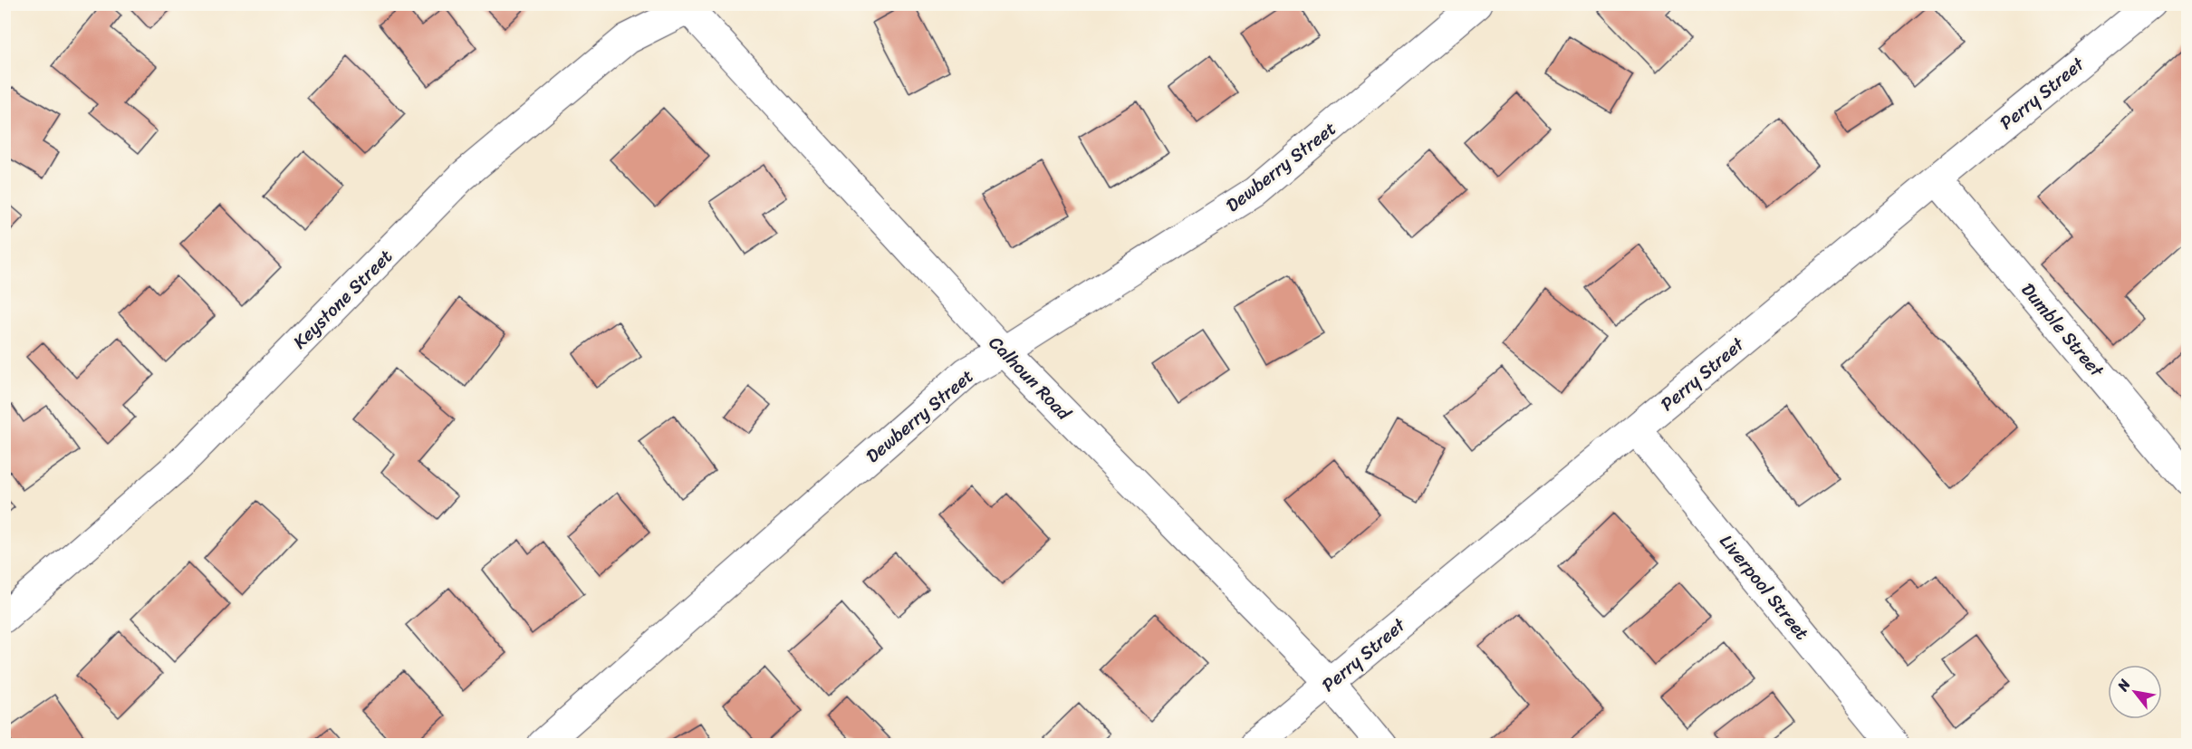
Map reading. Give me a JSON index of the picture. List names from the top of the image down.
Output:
{
  "streets": {
    "street": [
      "Perry Street",
      "Dewberry Street",
      "Keystone Street",
      "Dumble Street",
      "Calhoun Road",
      "Liverpool Street"
    ]
  },
  "crossings": [
    ["Perry Street", "Dumble Street"],
    ["Perry Street", "Calhoun Road"],
    ["Perry Street", "Liverpool Street"],
    ["Dewberry Street", "Calhoun Road"],
    ["Keystone Street", "Calhoun Road"]
  ],
  "north": "top left"
}
